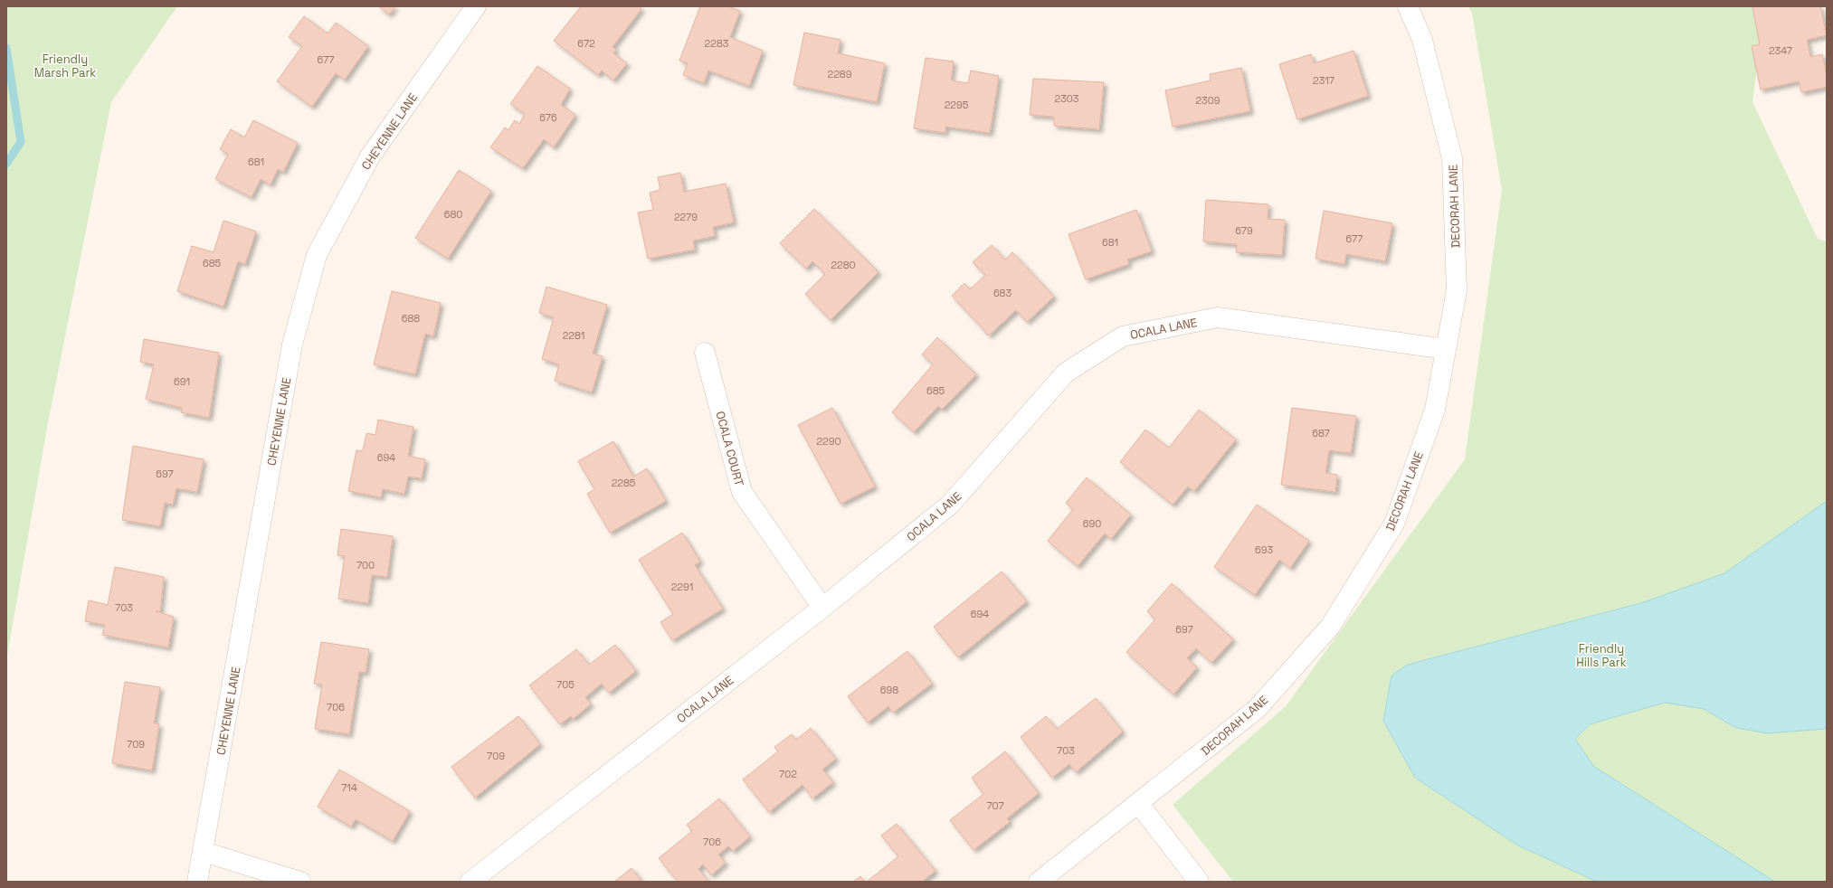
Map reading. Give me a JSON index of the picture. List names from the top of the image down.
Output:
{
  "streets": {
    "street": [
      "CHEYENNE LANE",
      "DECORAH LANE",
      "OCALA LANE",
      "OCALA COURT"
    ]
  },
  "crossings": [
    ["DECORAH LANE", "OCALA LANE"],
    ["OCALA LANE", "OCALA COURT"]
  ],
  "parks": ["Friendly Marsh Park", "Friendly Hills Park"],
  "house_numbers": [
    "672",
    "2283",
    "2347",
    "677",
    "2289",
    "2317",
    "2303",
    "2309",
    "2295",
    "676",
    "681",
    "680",
    "2279",
    "679",
    "677",
    "681",
    "685",
    "2280",
    "683",
    "688",
    "2281",
    "691",
    "685",
    "687",
    "2290",
    "694",
    "697",
    "2285",
    "690",
    "693",
    "700",
    "2291",
    "703",
    "694",
    "697",
    "705",
    "698",
    "706",
    "709",
    "703",
    "709",
    "702",
    "714",
    "707",
    "706"
  ]
}
